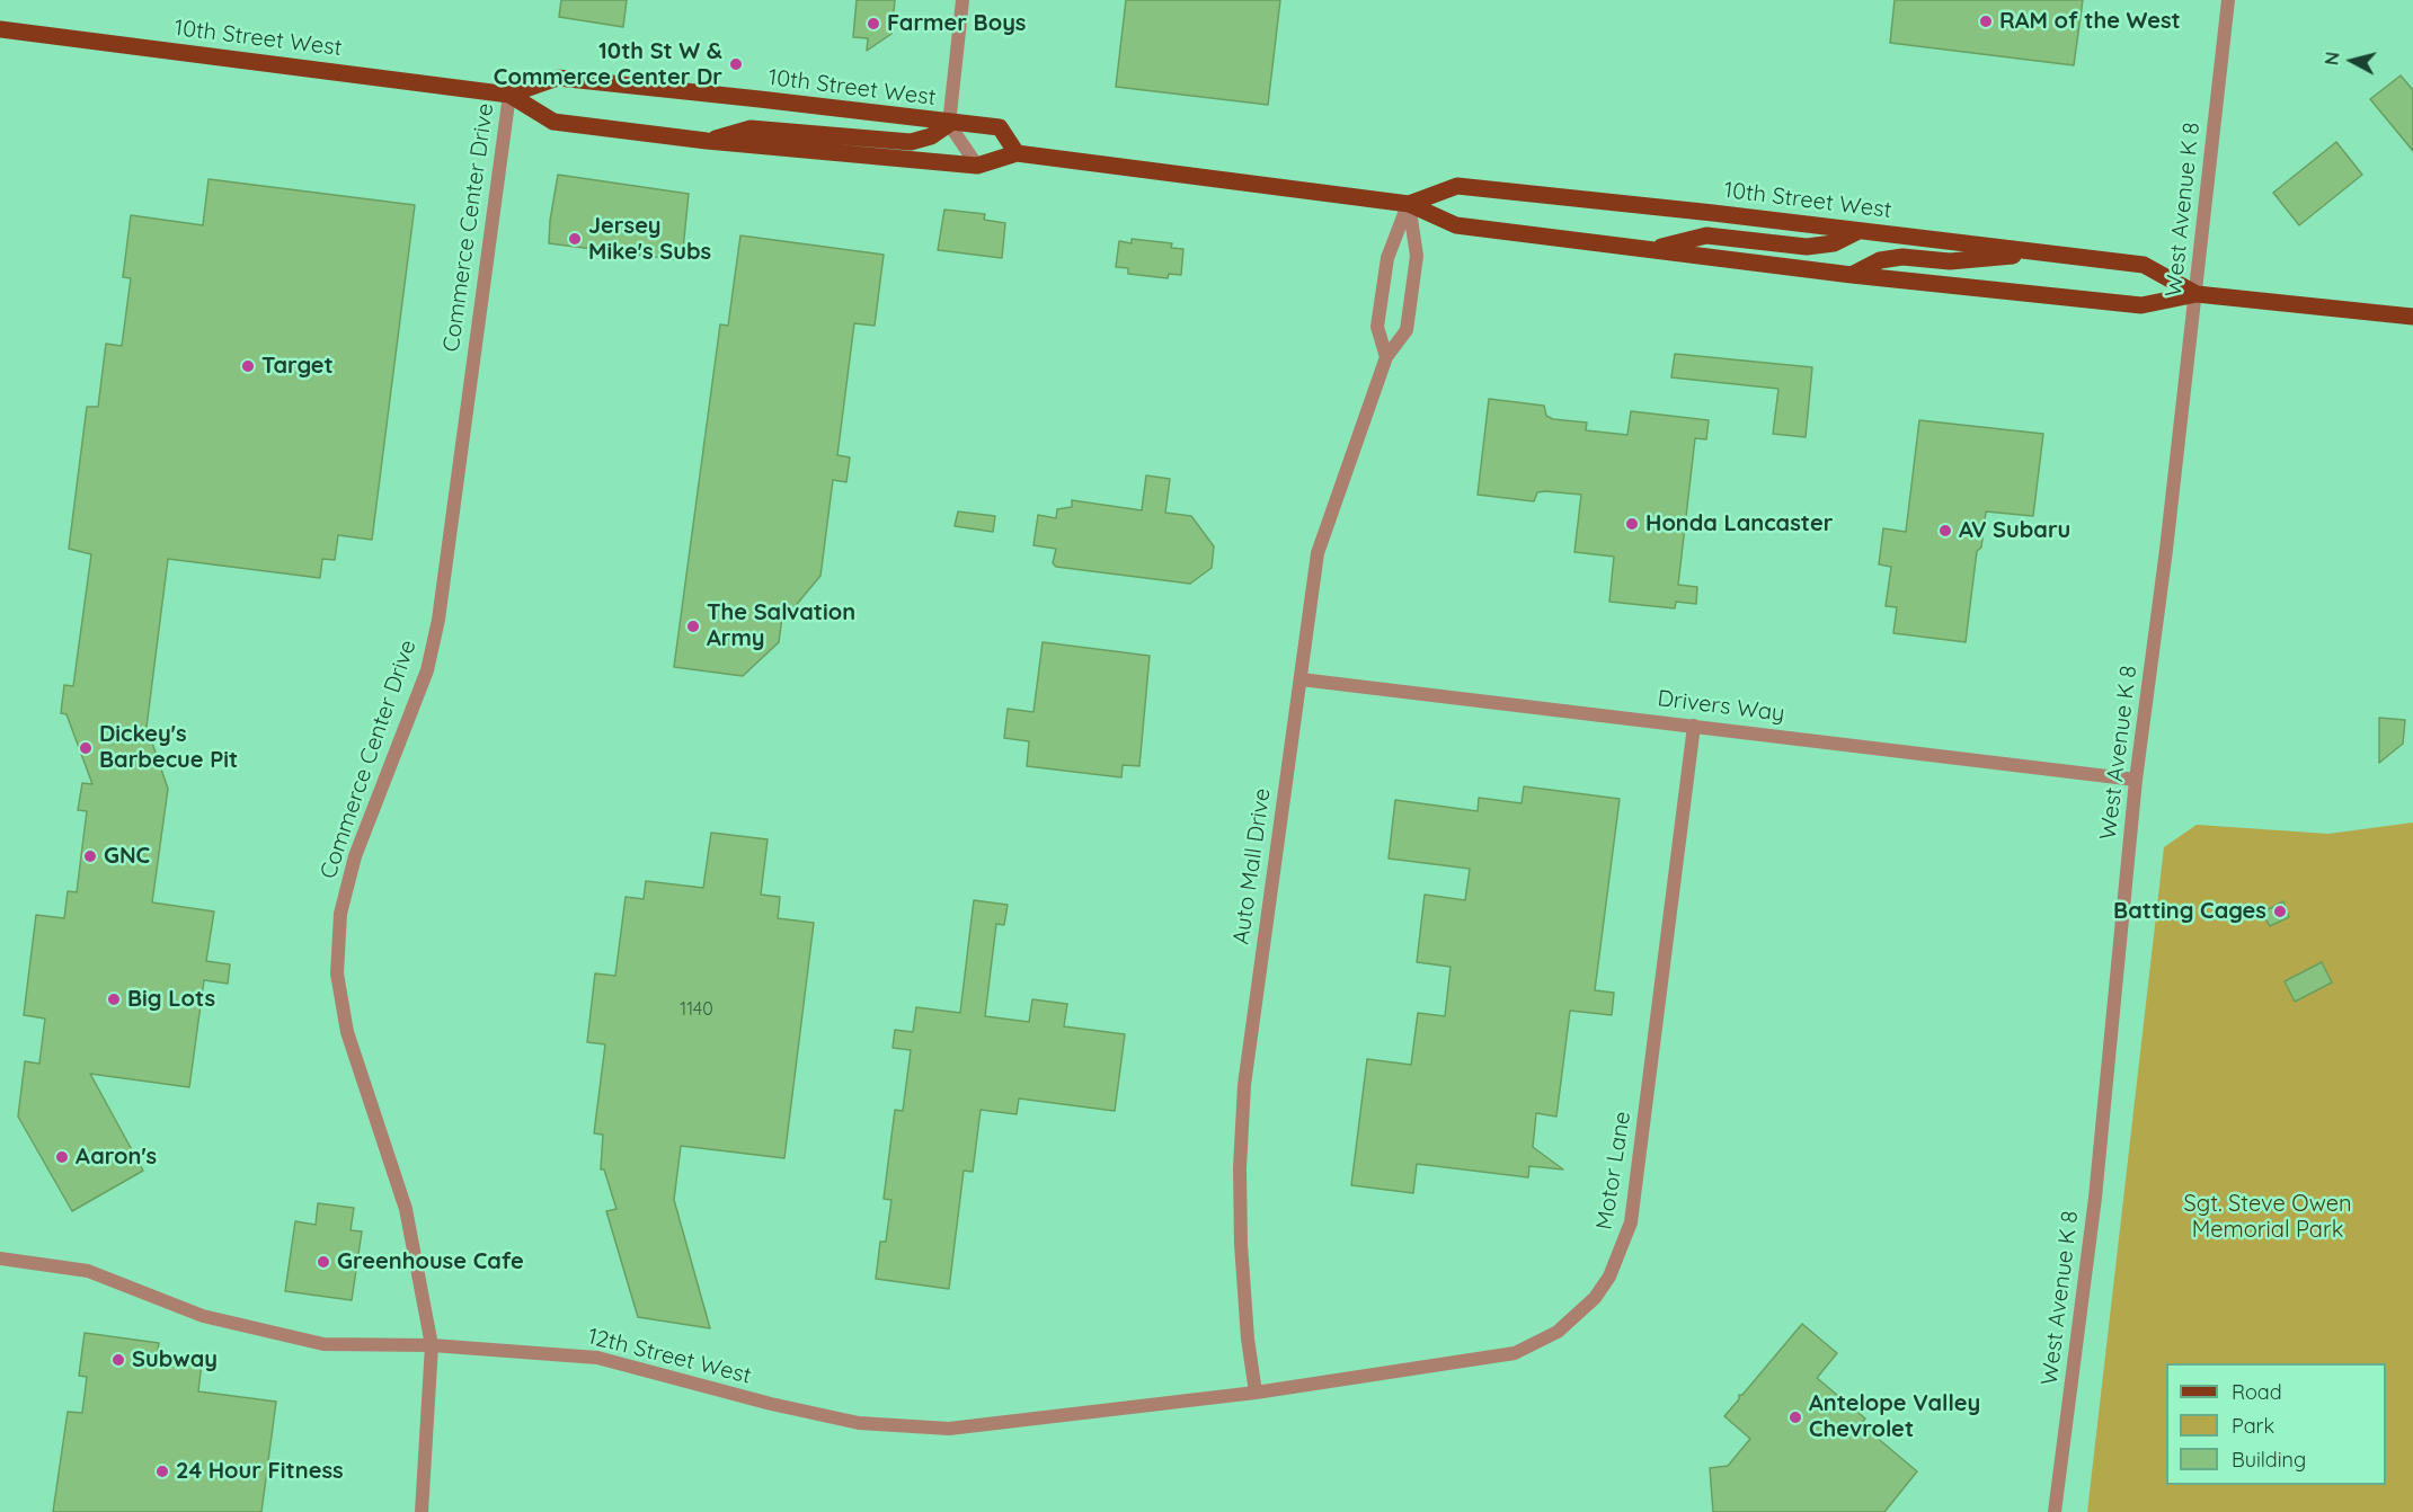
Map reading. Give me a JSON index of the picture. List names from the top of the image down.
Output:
{
  "streets": {
    "main road": ["10th Street West"],
    "street": [
      "West Avenue K 8",
      "Commerce Center Drive",
      "Drivers Way",
      "Auto Mall Drive",
      "Motor Lane",
      "12th Street West"
    ]
  },
  "crossings": [
    ["10th Street West", "West Avenue K 8"],
    ["10th Street West", "Commerce Center Drive"],
    ["10th Street West", "Auto Mall Drive"],
    ["West Avenue K 8", "Drivers Way"],
    ["Commerce Center Drive", "12th Street West"],
    ["Drivers Way", "Auto Mall Drive"],
    ["Drivers Way", "Motor Lane"],
    ["Auto Mall Drive", "Motor Lane"],
    ["Auto Mall Drive", "12th Street West"],
    ["Motor Lane", "12th Street West"]
  ],
  "parks": ["Sgt. Steve Owen Memorial Park"],
  "places": [
    "RAM of the West",
    "Farmer Boys",
    "10th St W & Commerce Center Dr",
    "Jersey Mike's Subs",
    "Target",
    "Honda Lancaster",
    "AV Subaru",
    "The Salvation Army",
    "Dickey's Barbecue Pit",
    "GNC",
    "Batting Cages",
    "Big Lots",
    "Aaron's",
    "Greenhouse Cafe",
    "Subway",
    "Antelope Valley Chevrolet",
    "24 Hour Fitness"
  ],
  "house_numbers": ["1140"],
  "legend": ["Road", "Park", "Building"],
  "north": "left"
}
